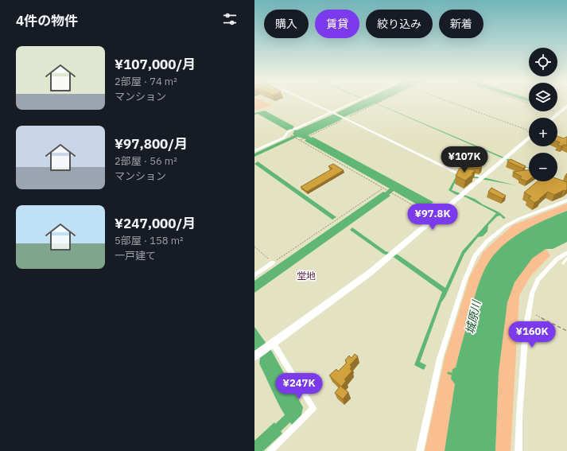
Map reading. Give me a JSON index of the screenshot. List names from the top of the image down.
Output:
{
  "districts": ["堂地"],
  "water": ["城原川"],
  "page": {
    "heading": "4件の物件",
    "chip": [
      "購入",
      "賃貸",
      "絞り込み",
      "新着"
    ],
    "list": [
      {
        "name": "¥107,000/月",
        "note": "2部屋 · 74 m² · マンション"
      },
      {
        "name": "¥97,800/月",
        "note": "2部屋 · 56 m² · マンション"
      },
      {
        "name": "¥247,000/月",
        "note": "5部屋 · 158 m² · 一戸建て"
      }
    ],
    "map_buttons": ["+", "−"],
    "price": [
      "¥107K",
      "¥97.8K",
      "¥160K",
      "¥247K"
    ]
  }
}
